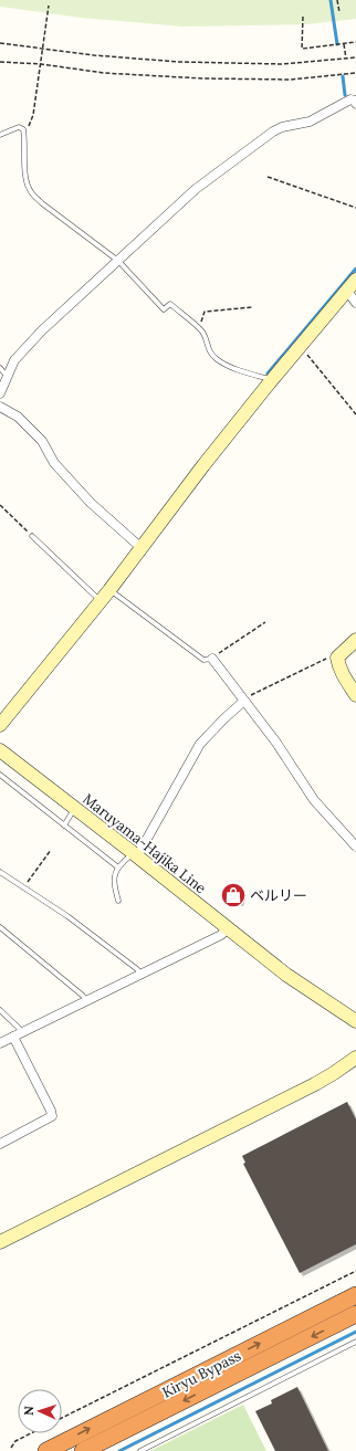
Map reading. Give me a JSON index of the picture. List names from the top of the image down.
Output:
{
  "streets": {
    "highway": ["Kiryu Bypass"],
    "street": ["Maruyama-Hajika Line"]
  },
  "places": {
    "shop": ["ベルリー"]
  },
  "north": "left"
}
